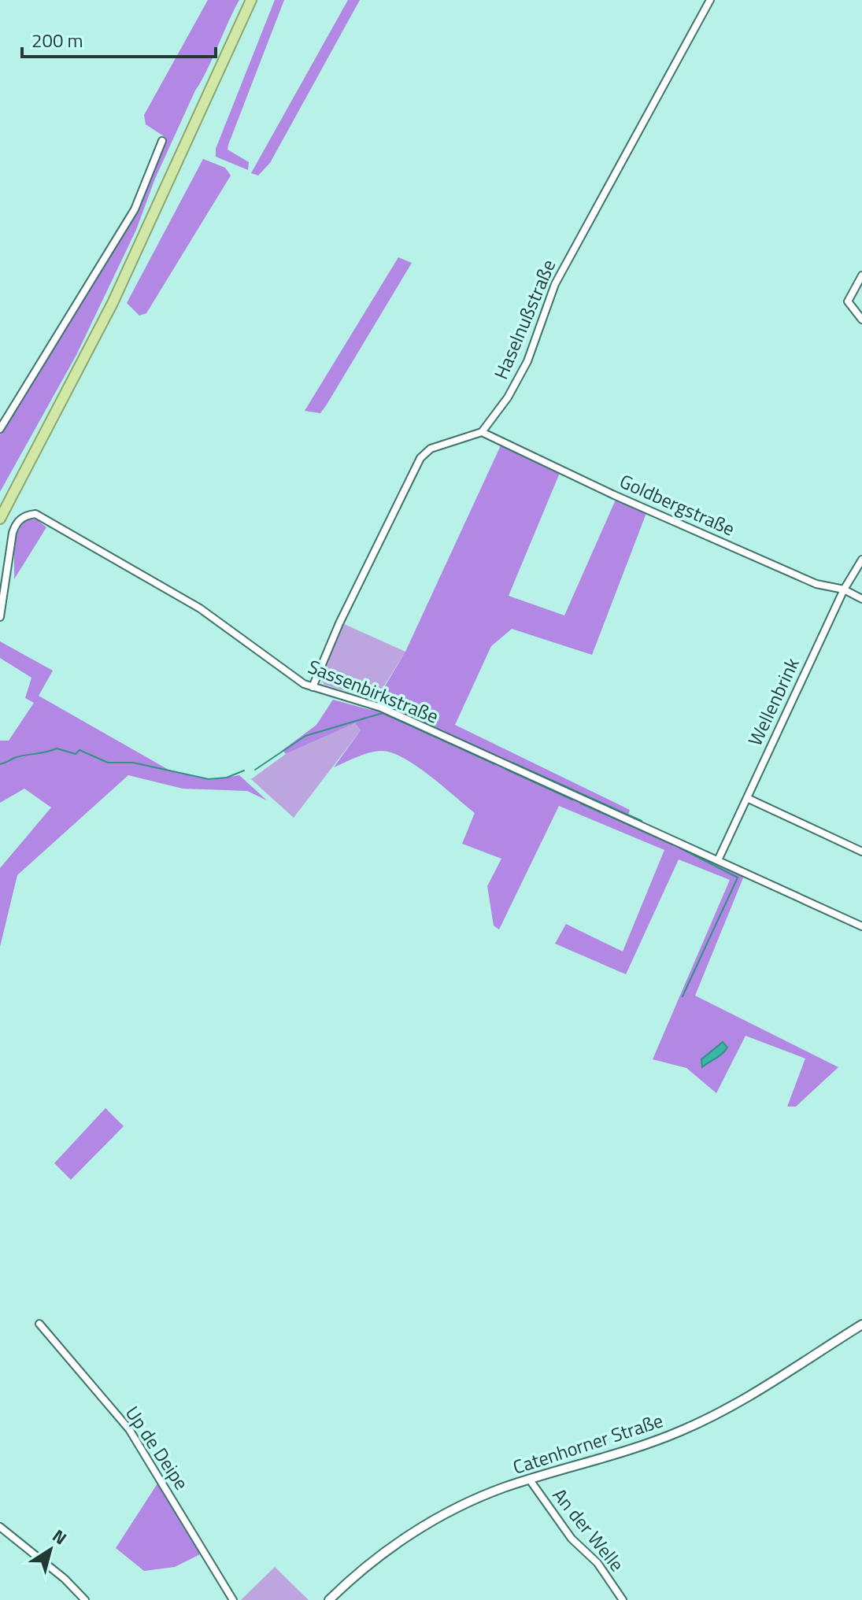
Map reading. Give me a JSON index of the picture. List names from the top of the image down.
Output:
{
  "streets": {
    "street": [
      "Haselnußstraße",
      "Goldbergstraße",
      "Sassenbirkstraße",
      "Wellenbrink",
      "Catenhorner Straße",
      "Up de Deipe",
      "An der Welle"
    ]
  },
  "crossings": [
    ["Haselnußstraße", "Goldbergstraße"],
    ["Goldbergstraße", "Wellenbrink"],
    ["Sassenbirkstraße", "Wellenbrink"],
    ["Catenhorner Straße", "An der Welle"]
  ],
  "scale_bar": "200 m",
  "north": "top right"
}
